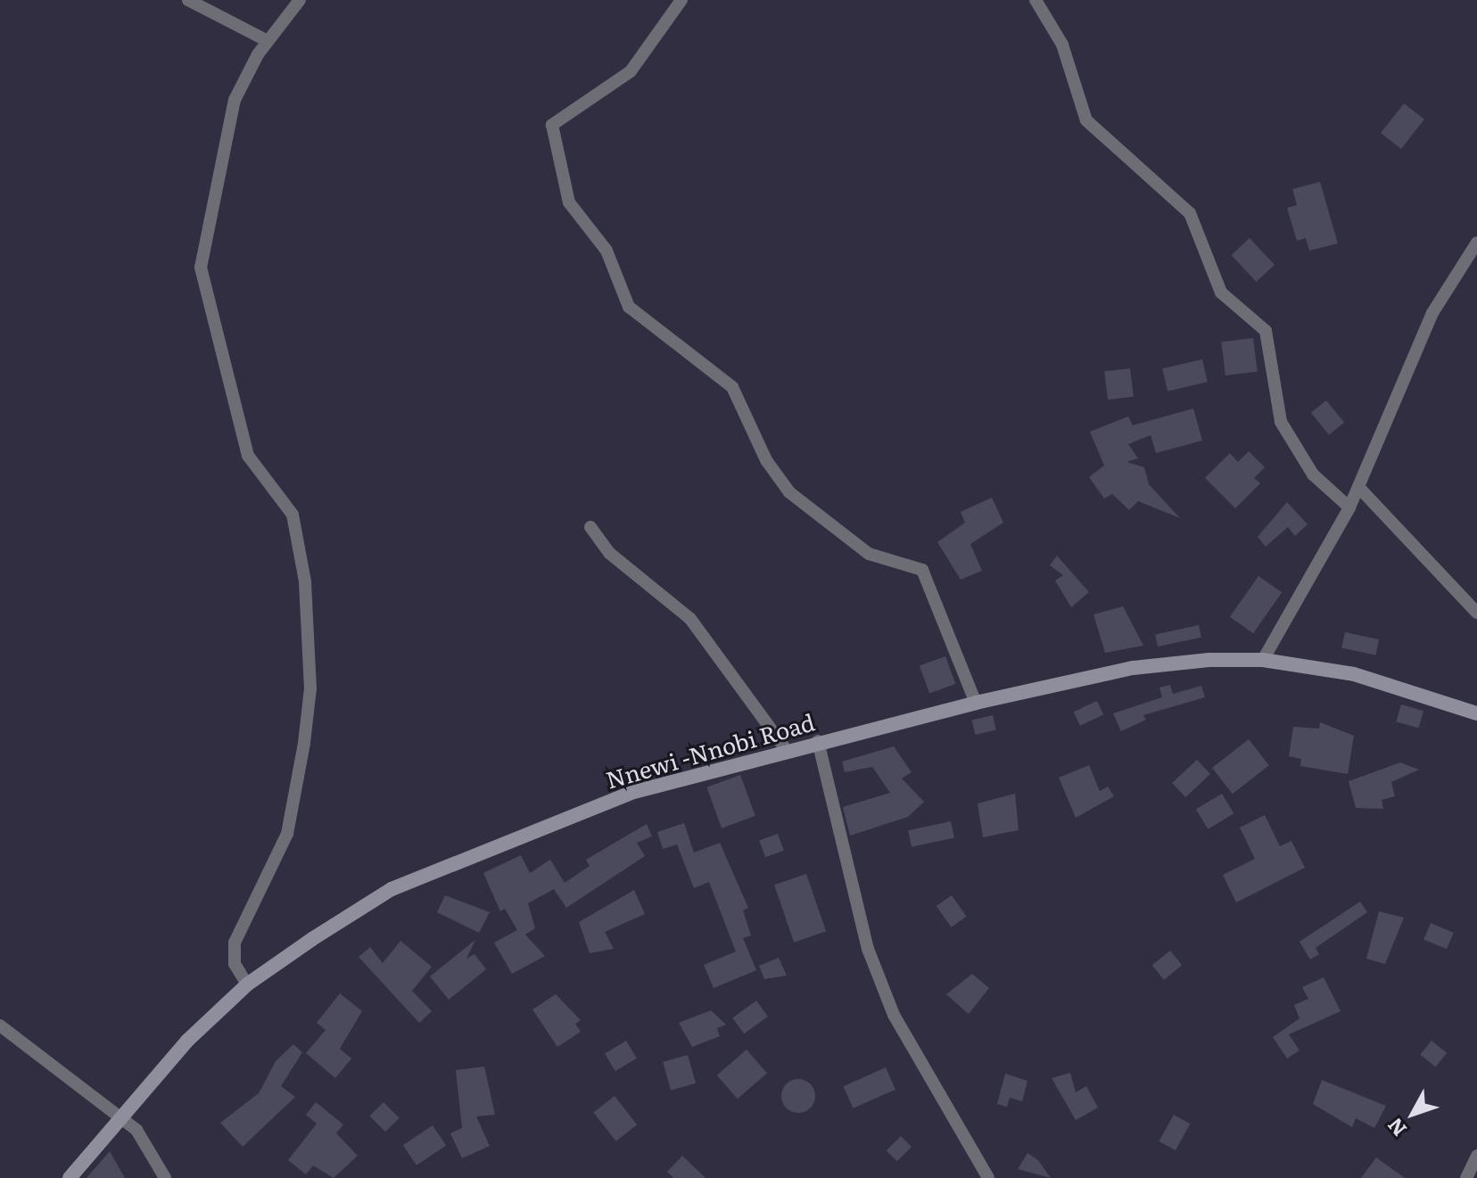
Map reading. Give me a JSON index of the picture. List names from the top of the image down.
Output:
{
  "streets": {
    "main road": ["Nnewi -Nnobi Road"]
  },
  "north": "bottom left"
}
